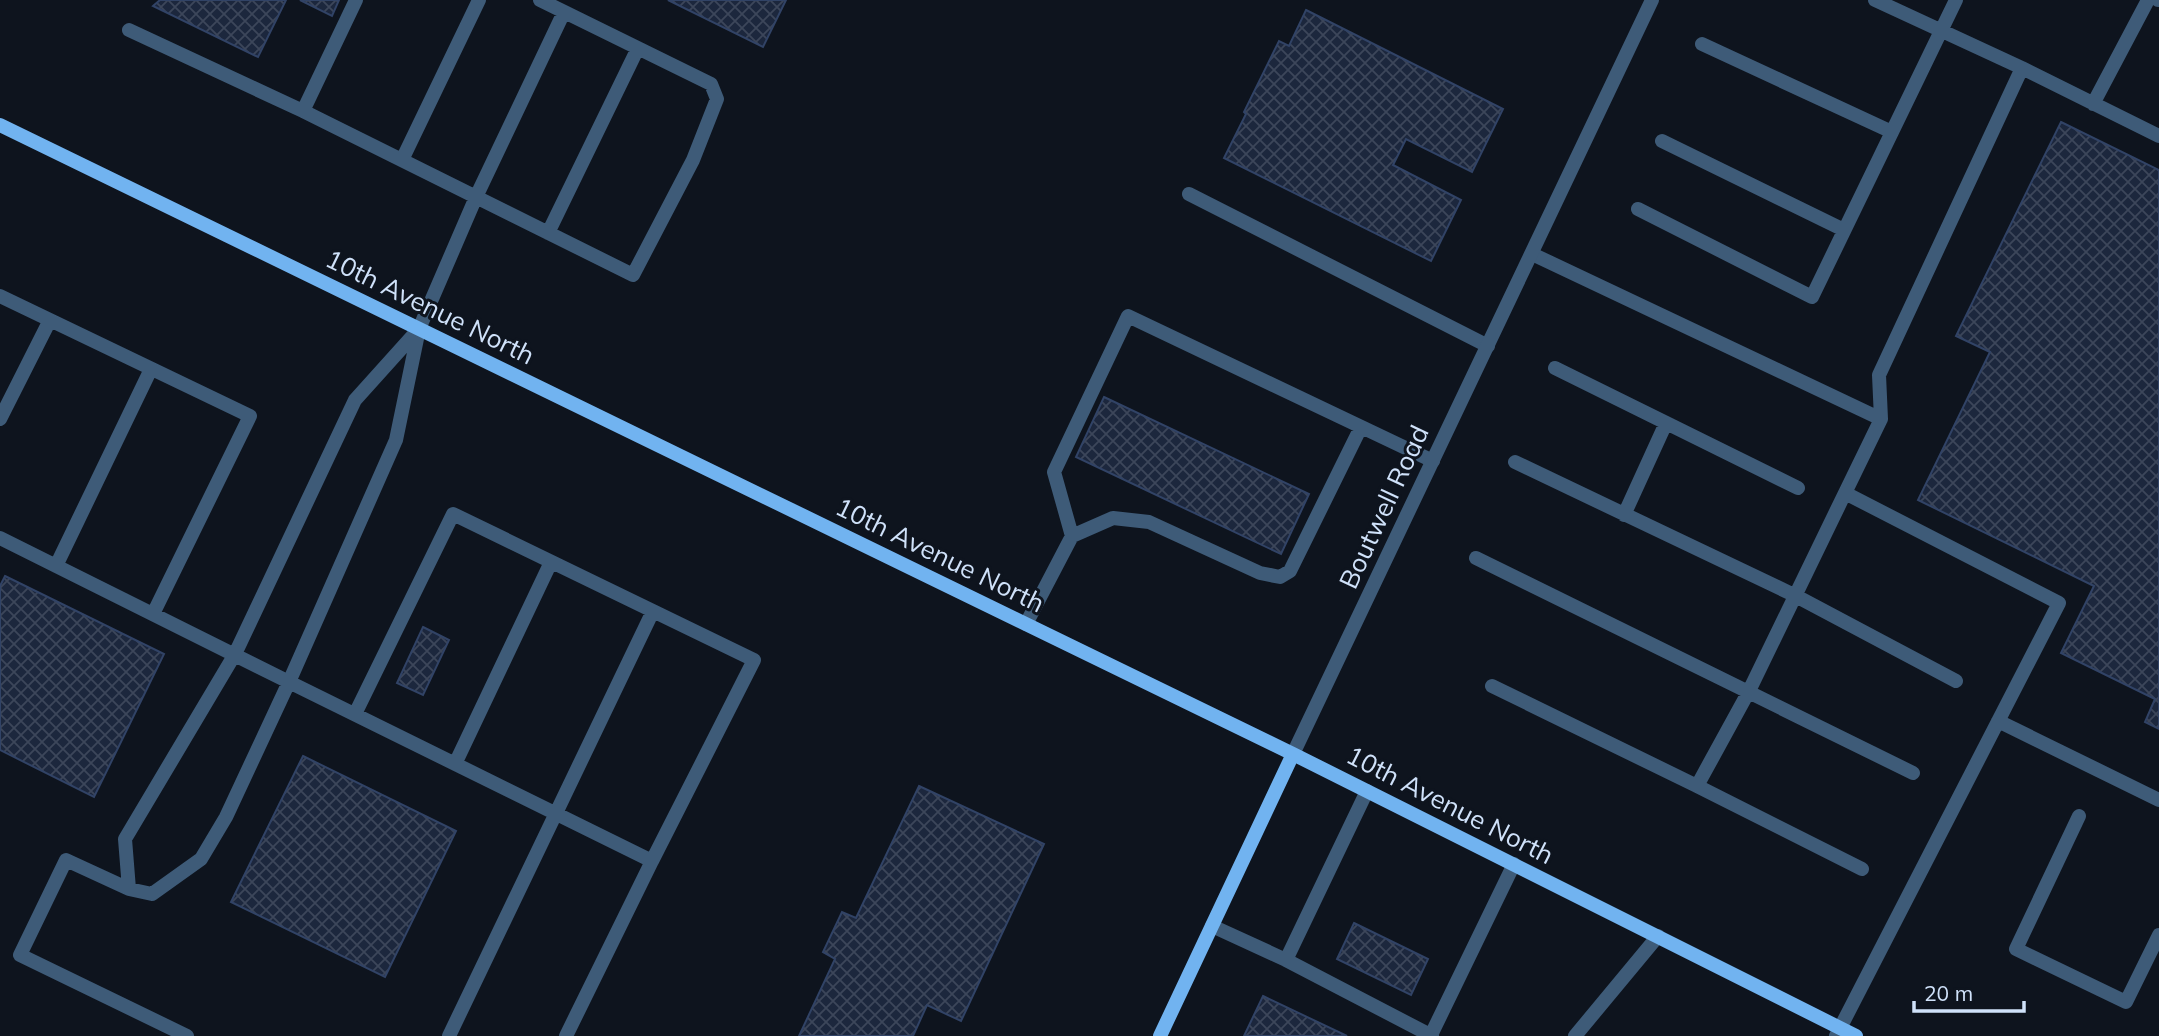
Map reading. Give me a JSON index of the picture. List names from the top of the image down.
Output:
{
  "streets": {
    "street": ["10th Avenue North", "Boutwell Road"]
  },
  "crossings": [
    ["10th Avenue North", "Boutwell Road"]
  ],
  "scale_bar": "20 m"
}
